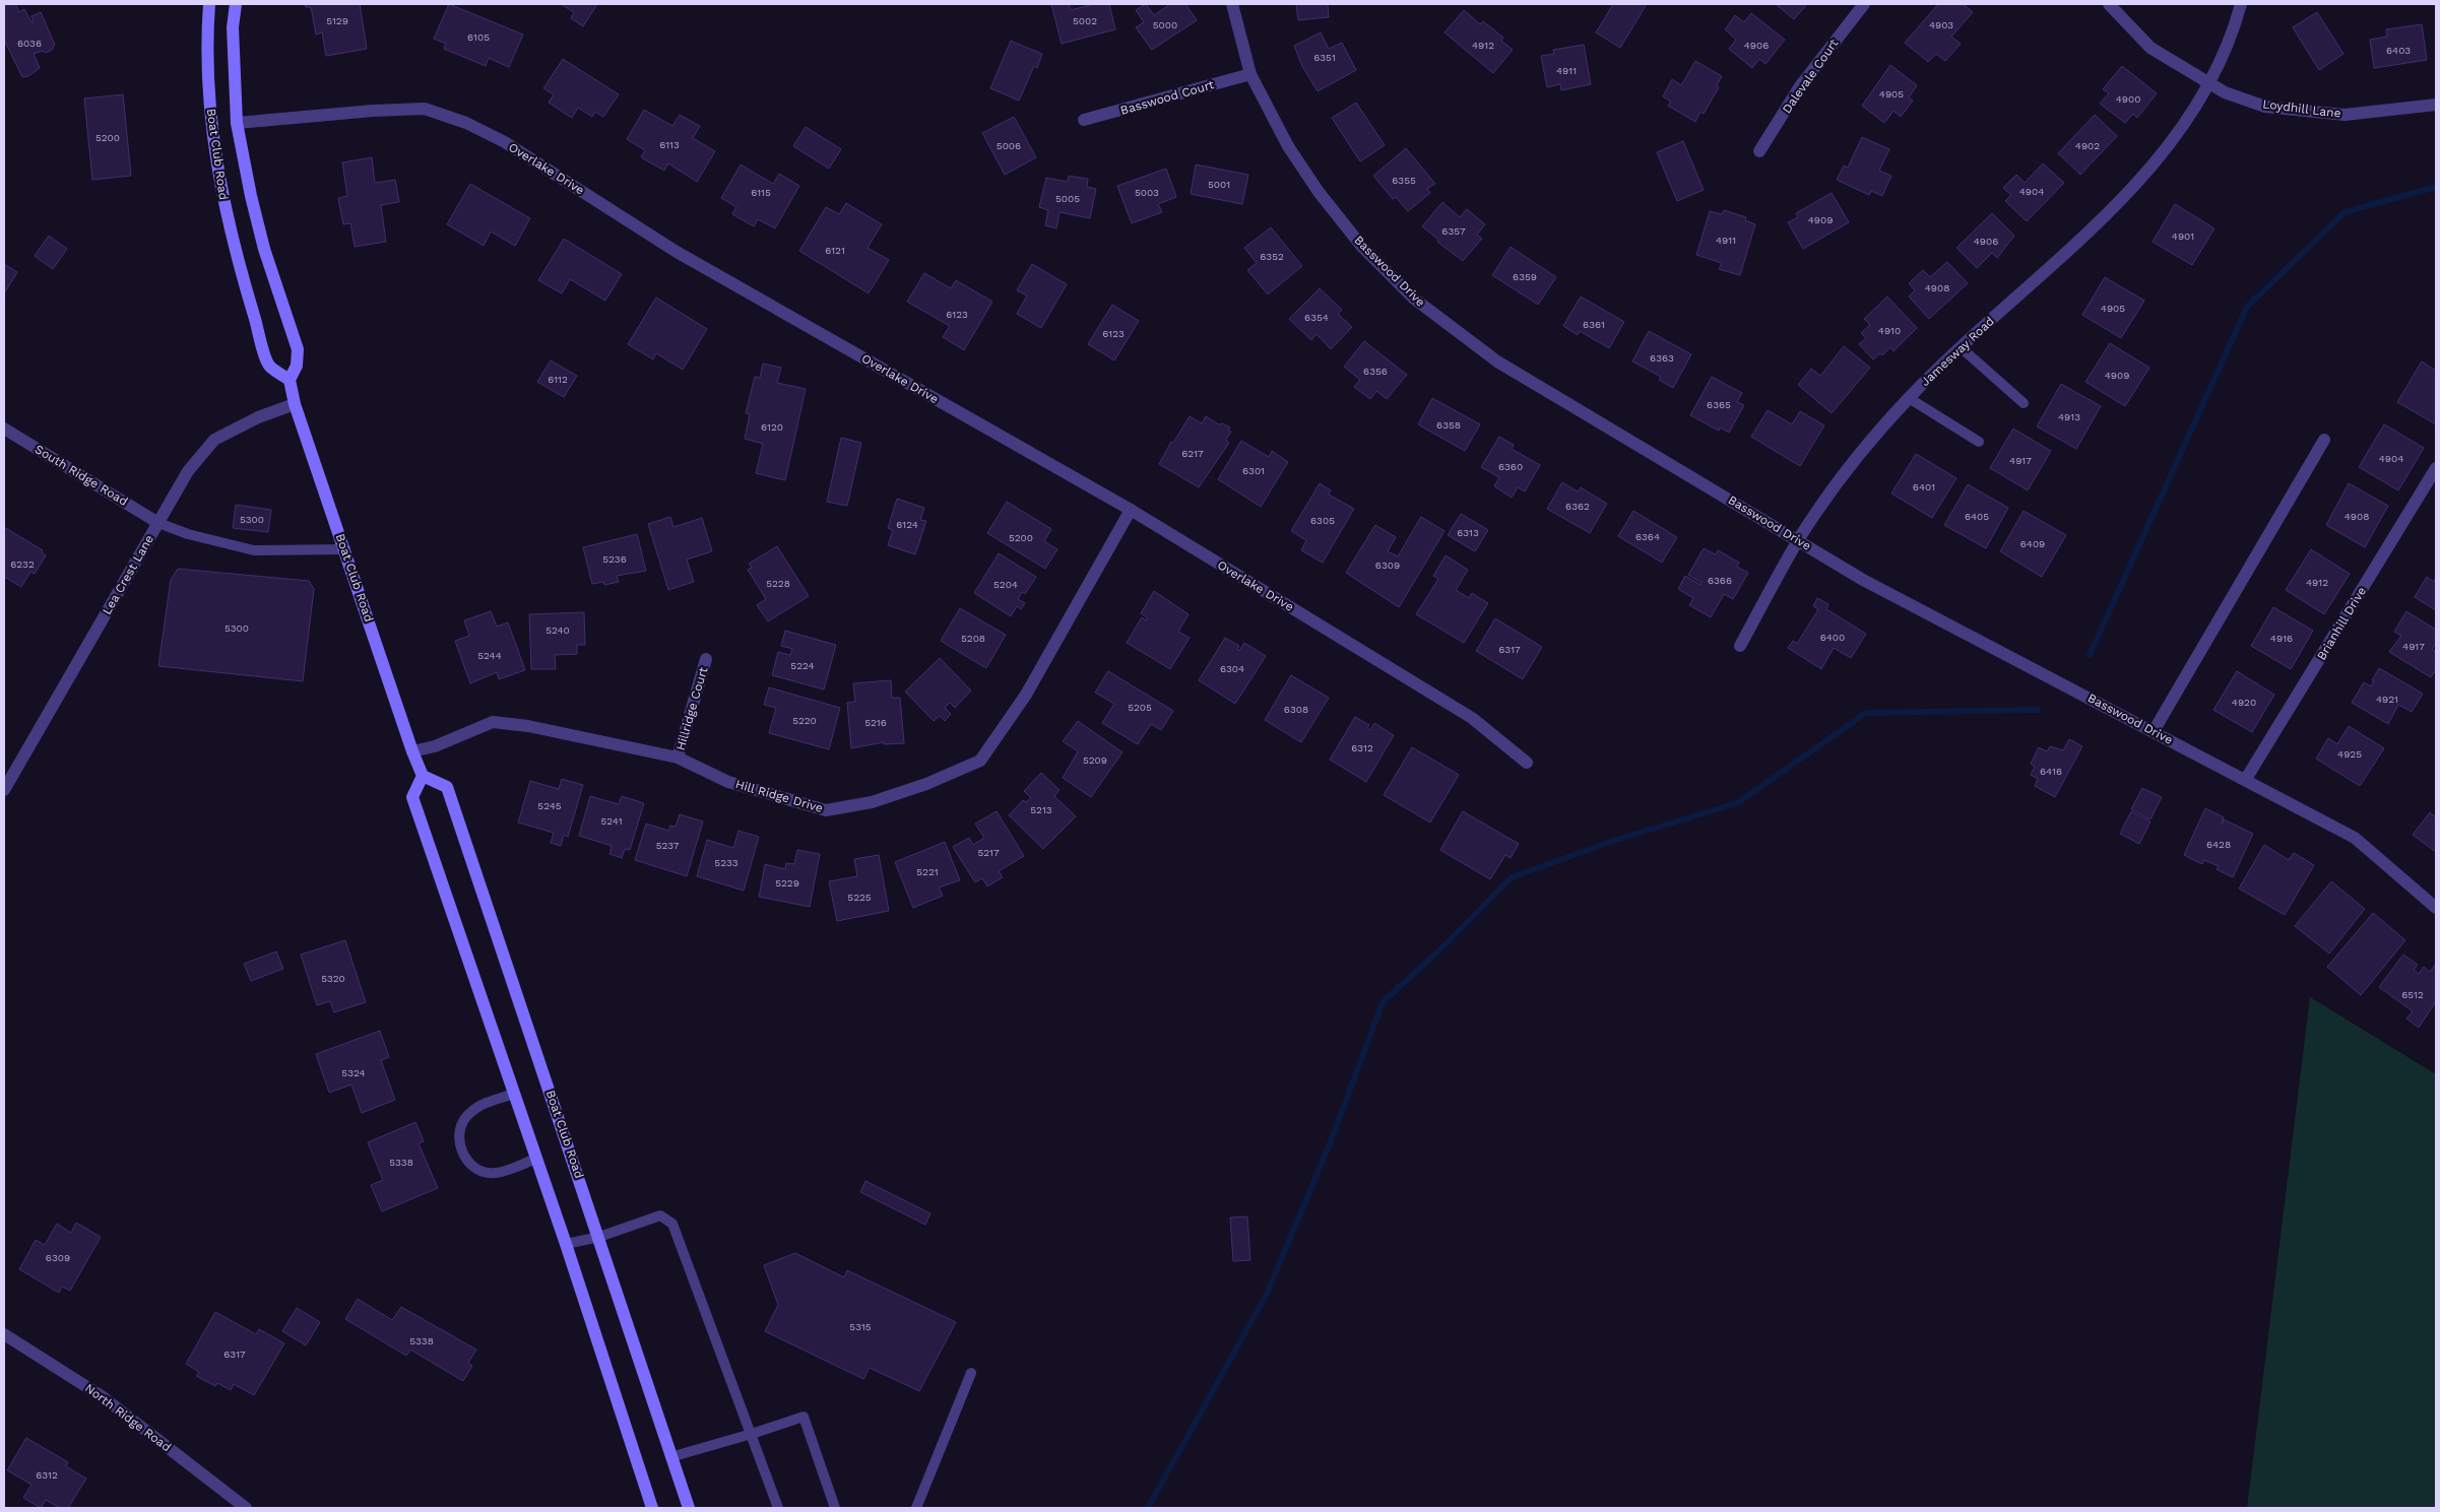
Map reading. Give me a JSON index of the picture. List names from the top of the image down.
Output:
{
  "streets": {
    "main road": ["Boat Club Road"],
    "street": [
      "Dalevale Court",
      "Basswood Court",
      "Loydhill Lane",
      "Overlake Drive",
      "Basswood Drive",
      "Jamesway Road",
      "South Ridge Road",
      "Lea Crest Lane",
      "Brianhill Drive",
      "Hillridge Court",
      "Hill Ridge Drive",
      "North Ridge Road"
    ]
  },
  "crossings": [
    ["Basswood Court", "Basswood Drive"],
    ["Loydhill Lane", "Jamesway Road"],
    ["Boat Club Road", "Overlake Drive"],
    ["Boat Club Road", "Lea Crest Lane"],
    ["Boat Club Road", "Hill Ridge Drive"],
    ["Overlake Drive", "Hill Ridge Drive"],
    ["Basswood Drive", "Jamesway Road"],
    ["Basswood Drive", "Brianhill Drive"],
    ["South Ridge Road", "Lea Crest Lane"],
    ["Hillridge Court", "Hill Ridge Drive"]
  ],
  "house_numbers": [
    "5129",
    "5002",
    "5000",
    "4903",
    "6105",
    "6036",
    "4912",
    "4906",
    "6403",
    "6351",
    "4911",
    "4905",
    "4900",
    "5200",
    "6113",
    "5006",
    "4902",
    "6355",
    "5001",
    "4904",
    "6115",
    "5003",
    "5005",
    "4909",
    "6357",
    "4901",
    "4911",
    "4906",
    "6121",
    "6352",
    "6359",
    "4908",
    "4905",
    "6123",
    "6354",
    "6361",
    "4910",
    "6123",
    "6363",
    "6356",
    "4909",
    "6112",
    "6365",
    "4913",
    "6358",
    "6120",
    "6217",
    "4904",
    "4917",
    "6360",
    "6301",
    "6401",
    "6362",
    "6405",
    "4908",
    "5300",
    "6305",
    "6124",
    "6313",
    "6364",
    "5200",
    "6409",
    "5236",
    "6232",
    "6309",
    "6366",
    "4912",
    "5228",
    "5204",
    "5300",
    "5240",
    "6400",
    "5208",
    "4916",
    "4917",
    "6317",
    "5244",
    "5224",
    "6304",
    "4921",
    "4920",
    "5205",
    "6308",
    "5220",
    "5216",
    "6312",
    "4925",
    "5209",
    "6416",
    "5245",
    "5213",
    "5241",
    "6428",
    "5237",
    "5217",
    "5233",
    "5221",
    "5229",
    "5225",
    "5320",
    "6512",
    "5324",
    "5338",
    "6309",
    "5315",
    "5338",
    "6317",
    "6312"
  ]
}
